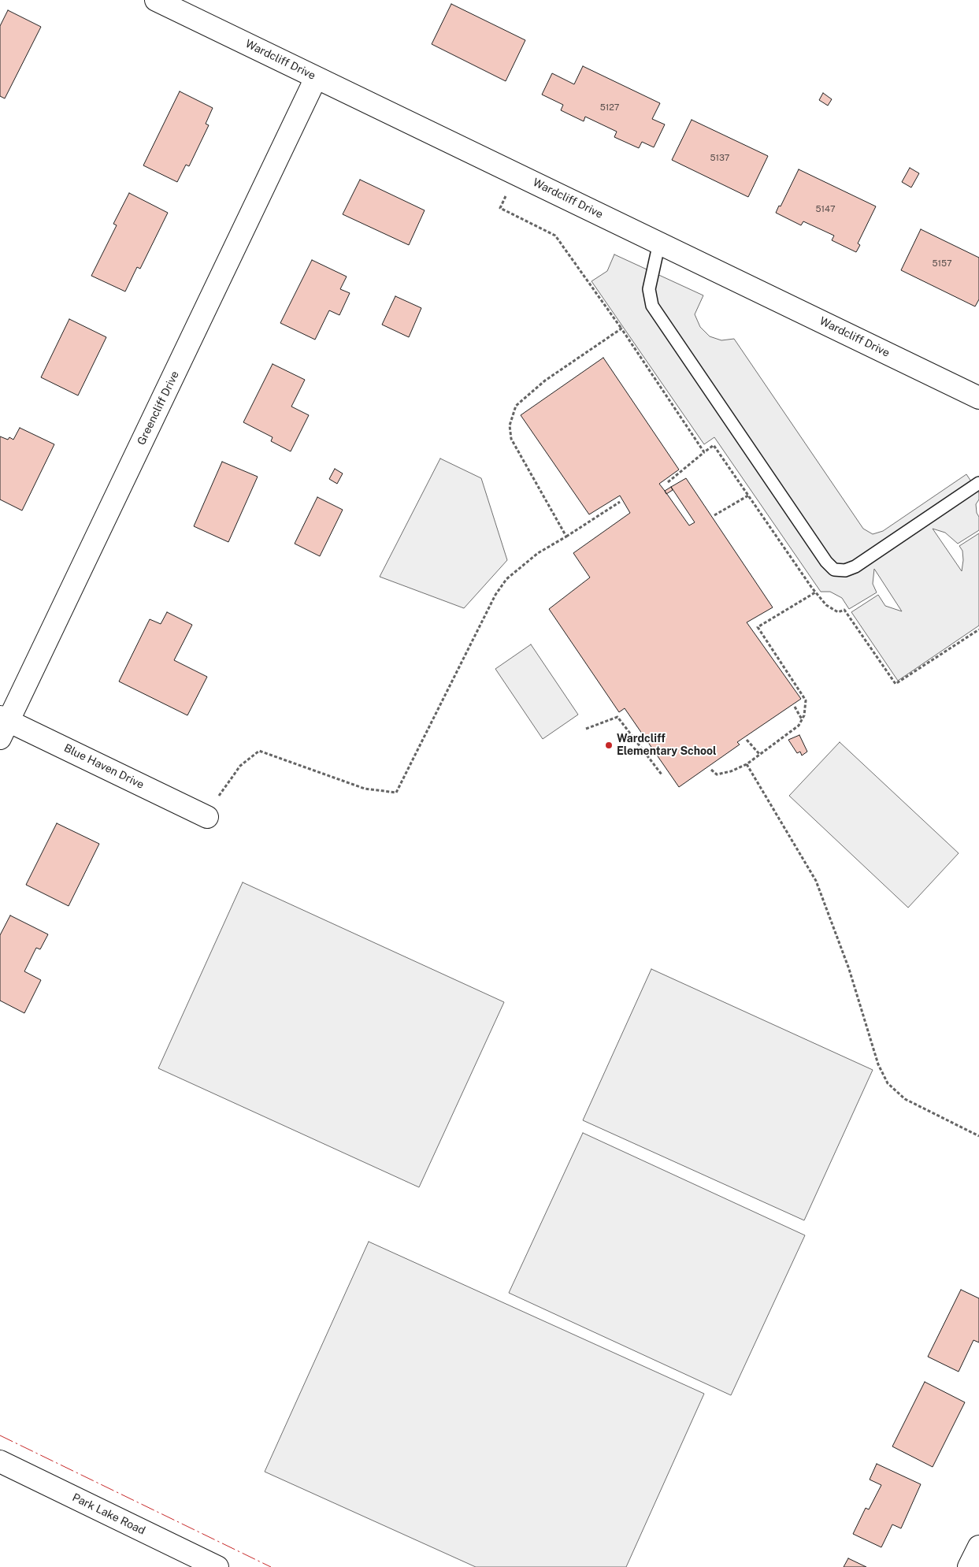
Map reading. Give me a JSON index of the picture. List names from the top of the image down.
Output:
{
  "streets": {
    "street": [
      "Wardcliff Drive",
      "Greencliff Drive",
      "Blue Haven Drive",
      "Park Lake Road"
    ]
  },
  "crossings": [
    ["Wardcliff Drive", "Greencliff Drive"],
    ["Greencliff Drive", "Blue Haven Drive"]
  ],
  "places": ["Wardcliff Elementary School"],
  "house_numbers": [
    "5127",
    "5137",
    "5147",
    "5157"
  ]
}
